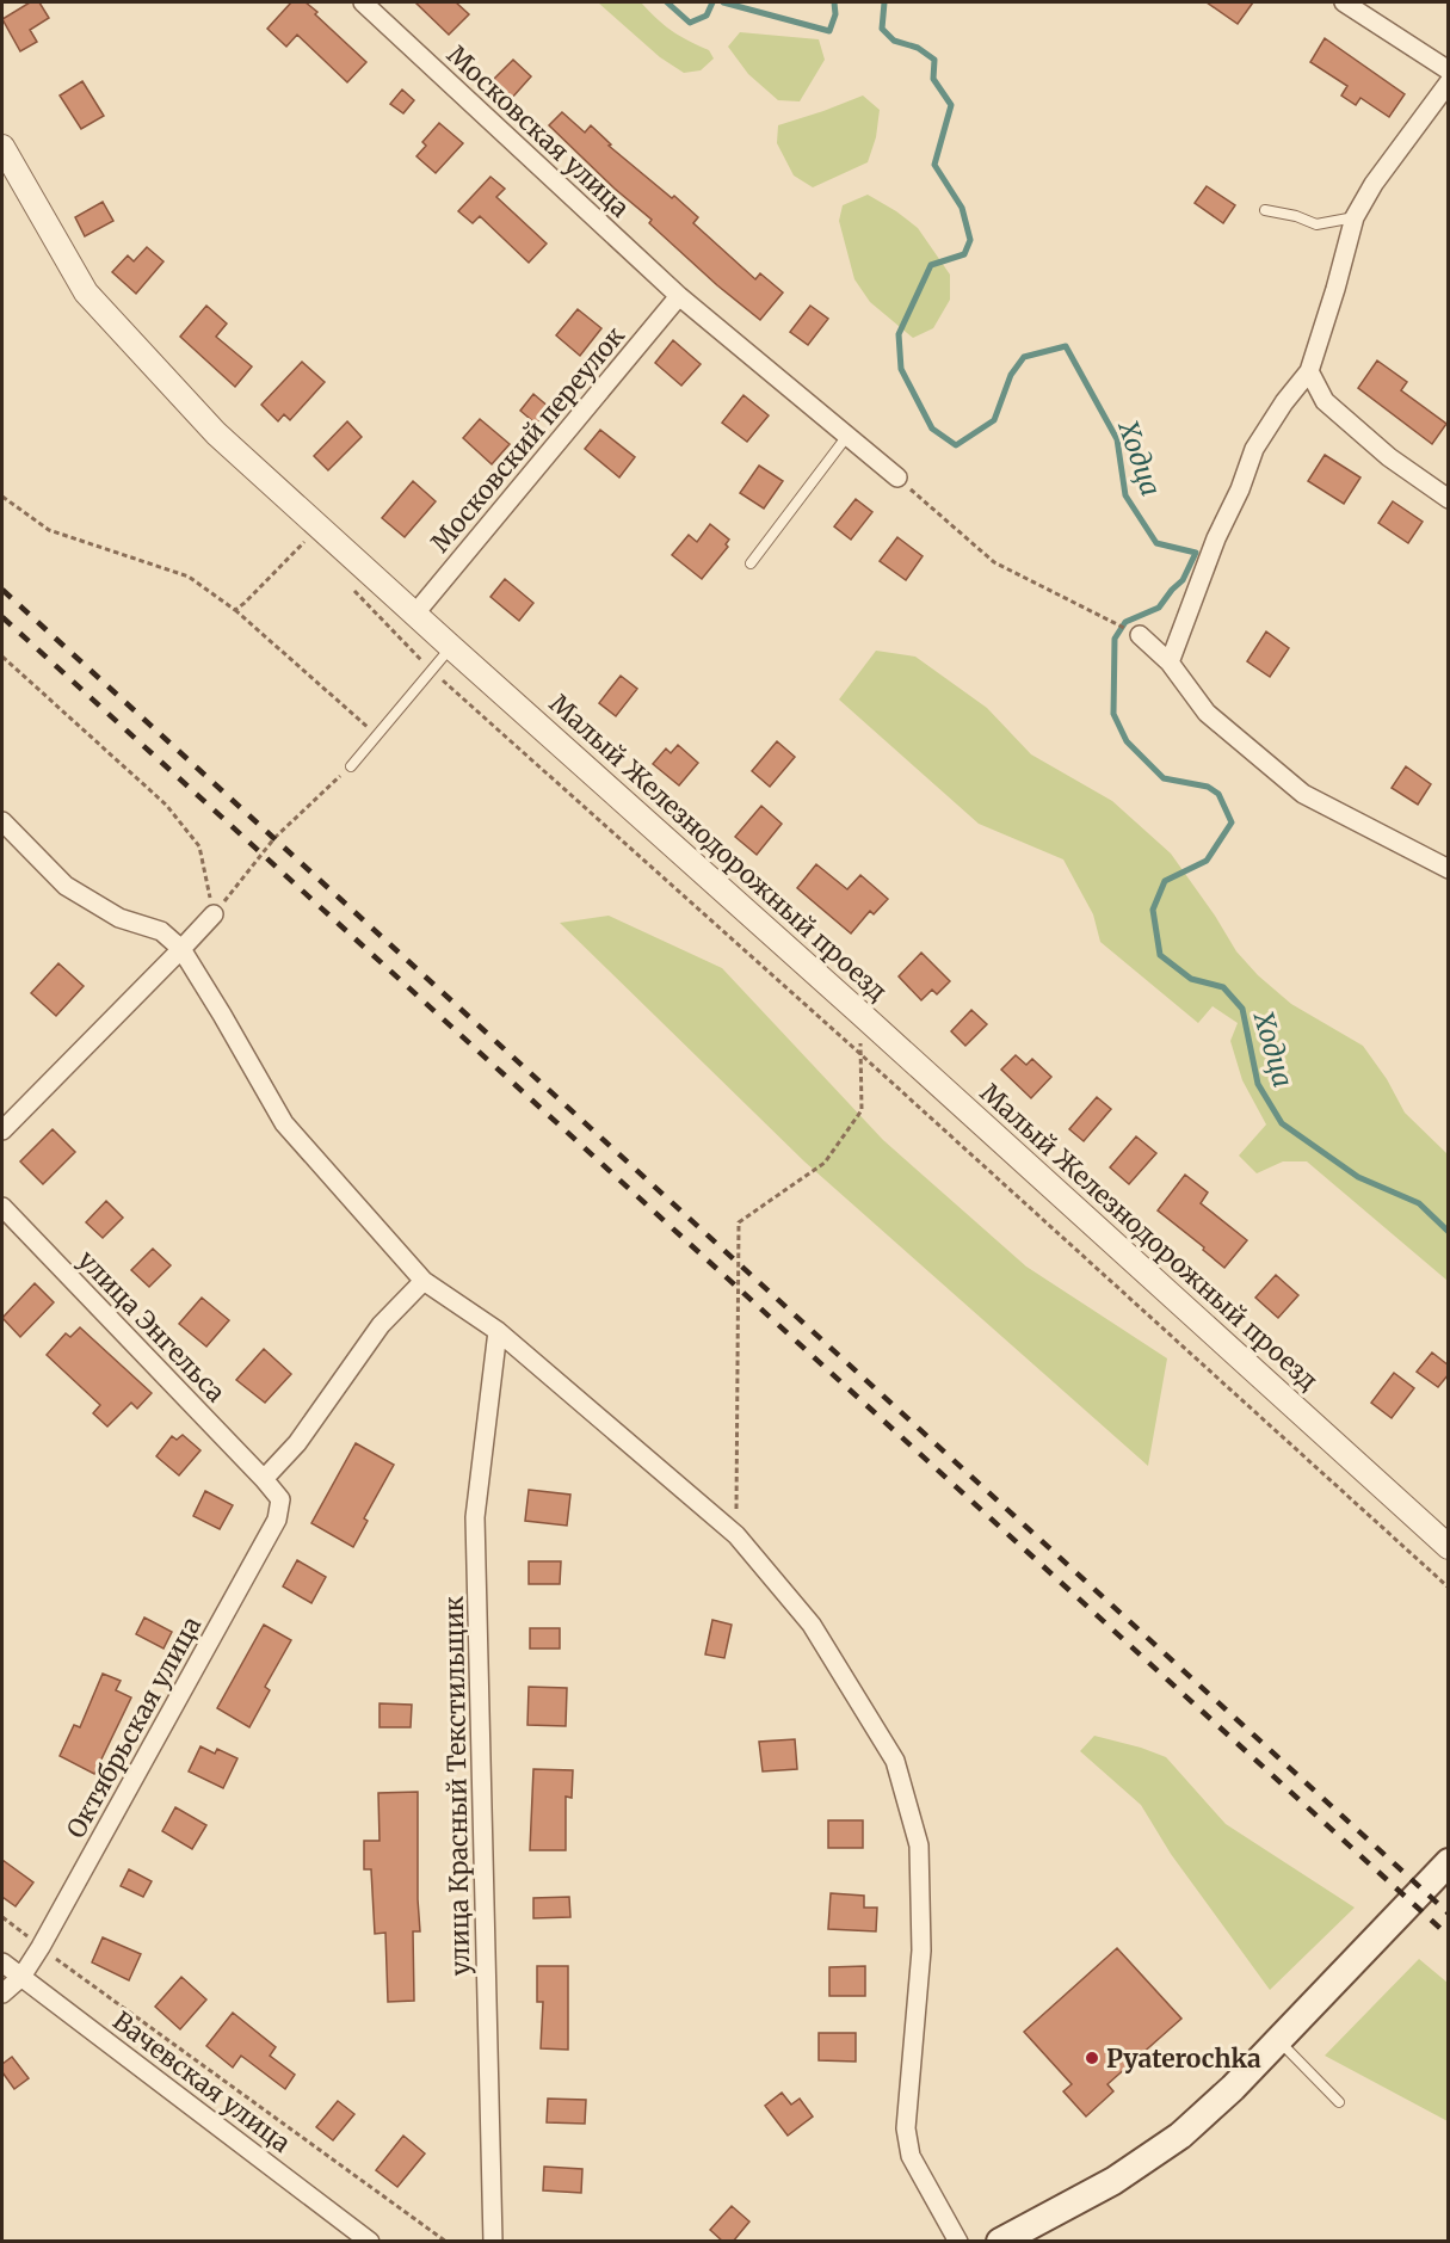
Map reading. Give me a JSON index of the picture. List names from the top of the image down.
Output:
{
  "streets": {
    "street": [
      "Московская улица",
      "Московский переулок",
      "Малый Железнодорожный проезд",
      "улица Энгельса",
      "Октябрьская улица",
      "улица Красный Текстильщик",
      "Вачевская улица"
    ]
  },
  "crossings": [
    ["Московская улица", "Московский переулок"],
    ["Московский переулок", "Малый Железнодорожный проезд"],
    ["улица Энгельса", "Октябрьская улица"],
    ["Октябрьская улица", "Вачевская улица"]
  ],
  "water": ["Ходца"],
  "places": ["Pyaterochka"]
}
